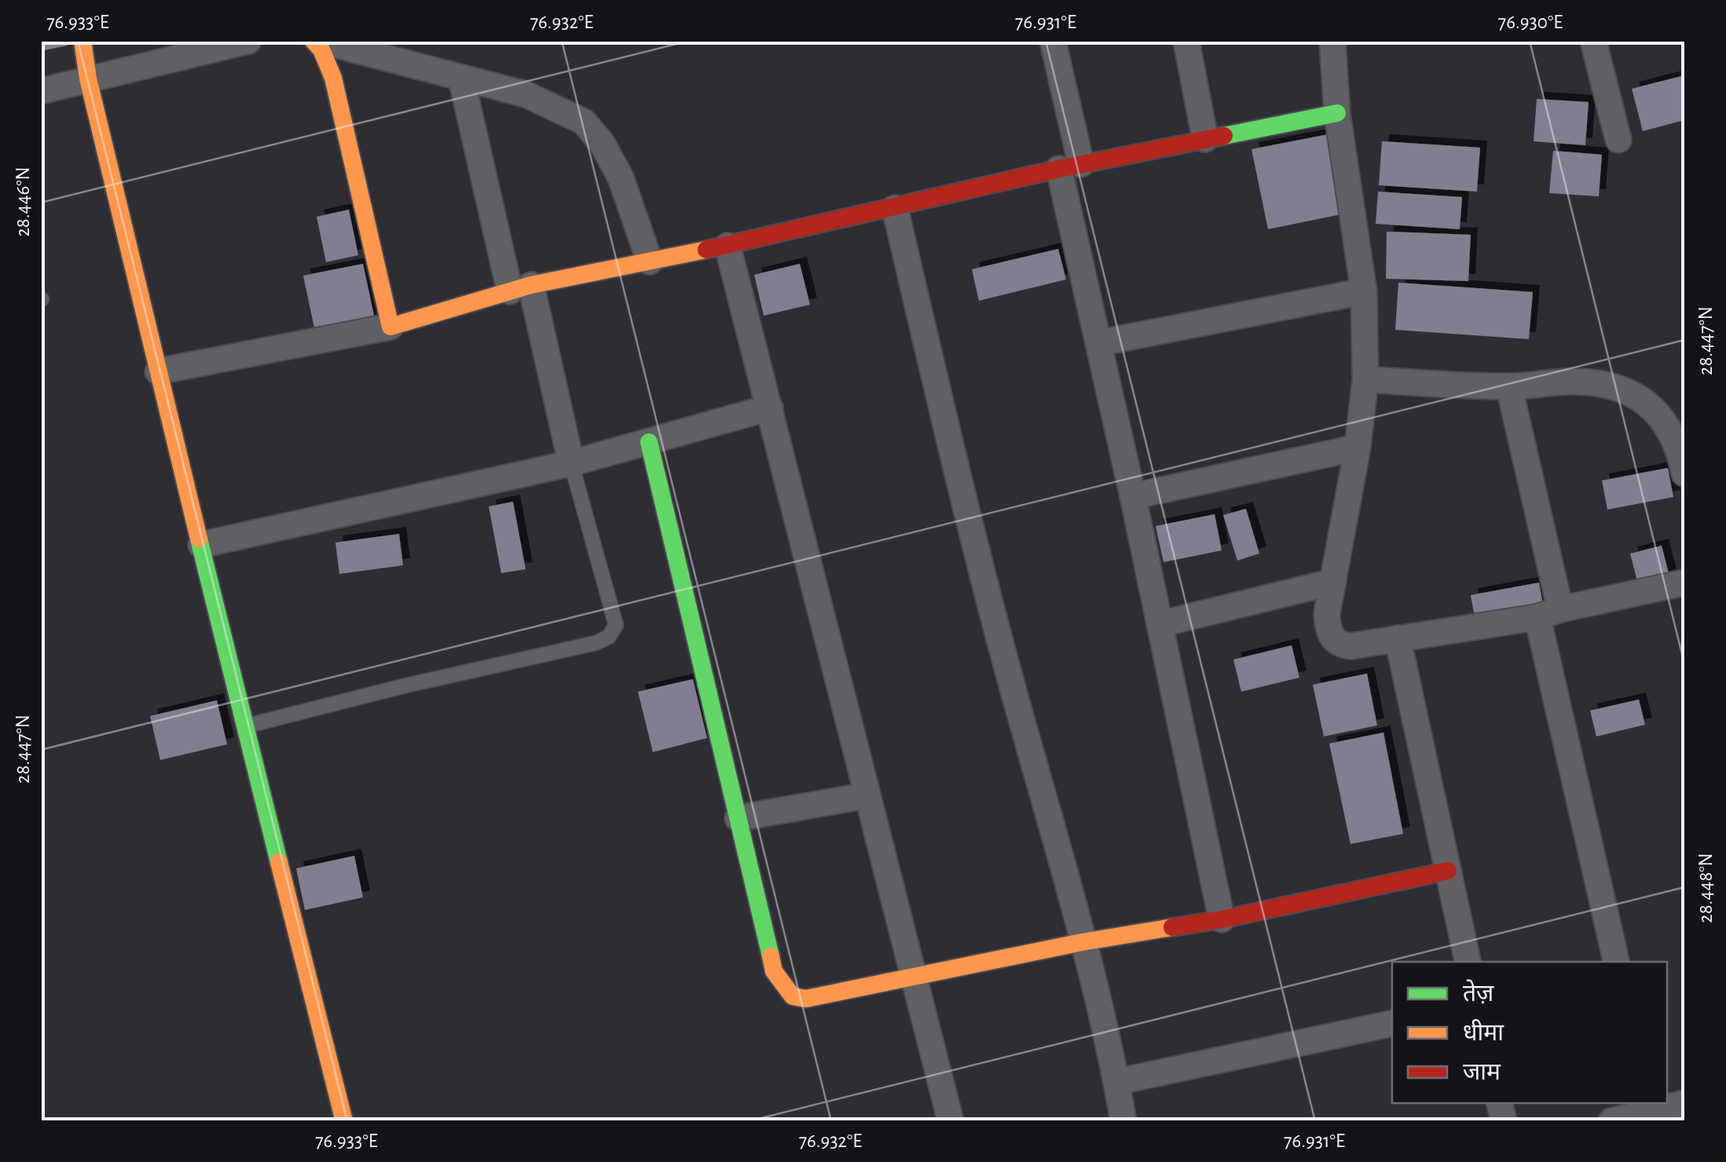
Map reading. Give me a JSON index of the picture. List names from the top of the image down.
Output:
{
  "legend": ["तेज़", "धीमा", "जाम"],
  "coordinates": [
    "76.933°E",
    "76.932°E",
    "76.931°E",
    "76.930°E",
    "28.446°N",
    "28.447°N",
    "28.448°N"
  ]
}
